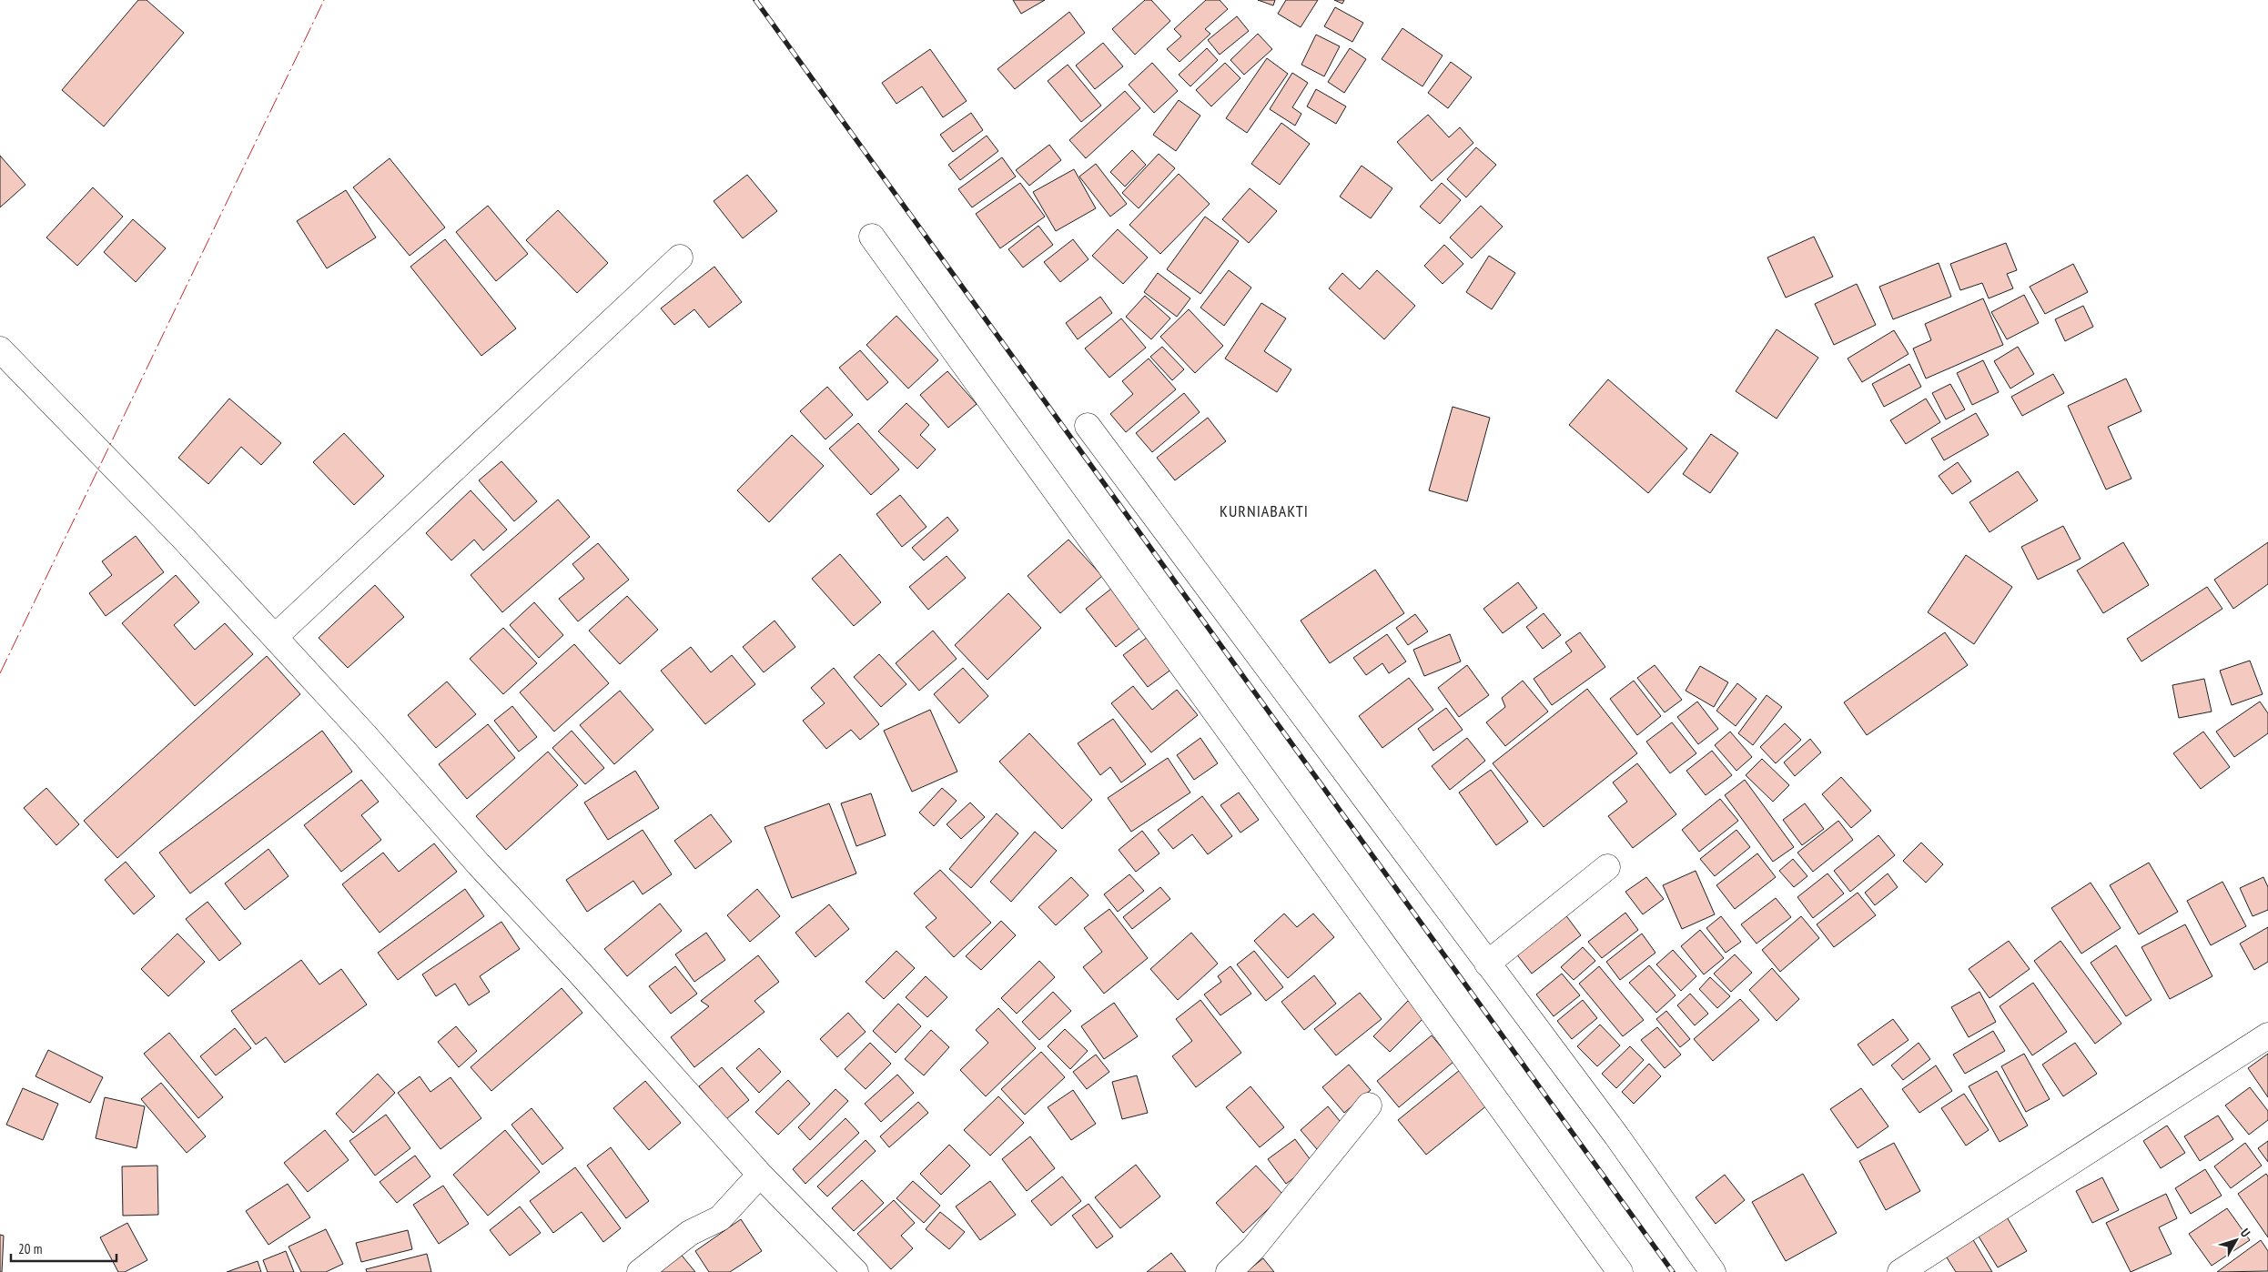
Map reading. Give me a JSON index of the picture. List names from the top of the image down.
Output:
{
  "districts": ["KURNIABAKTI"],
  "scale_bar": "20 m",
  "north": "top right"
}
